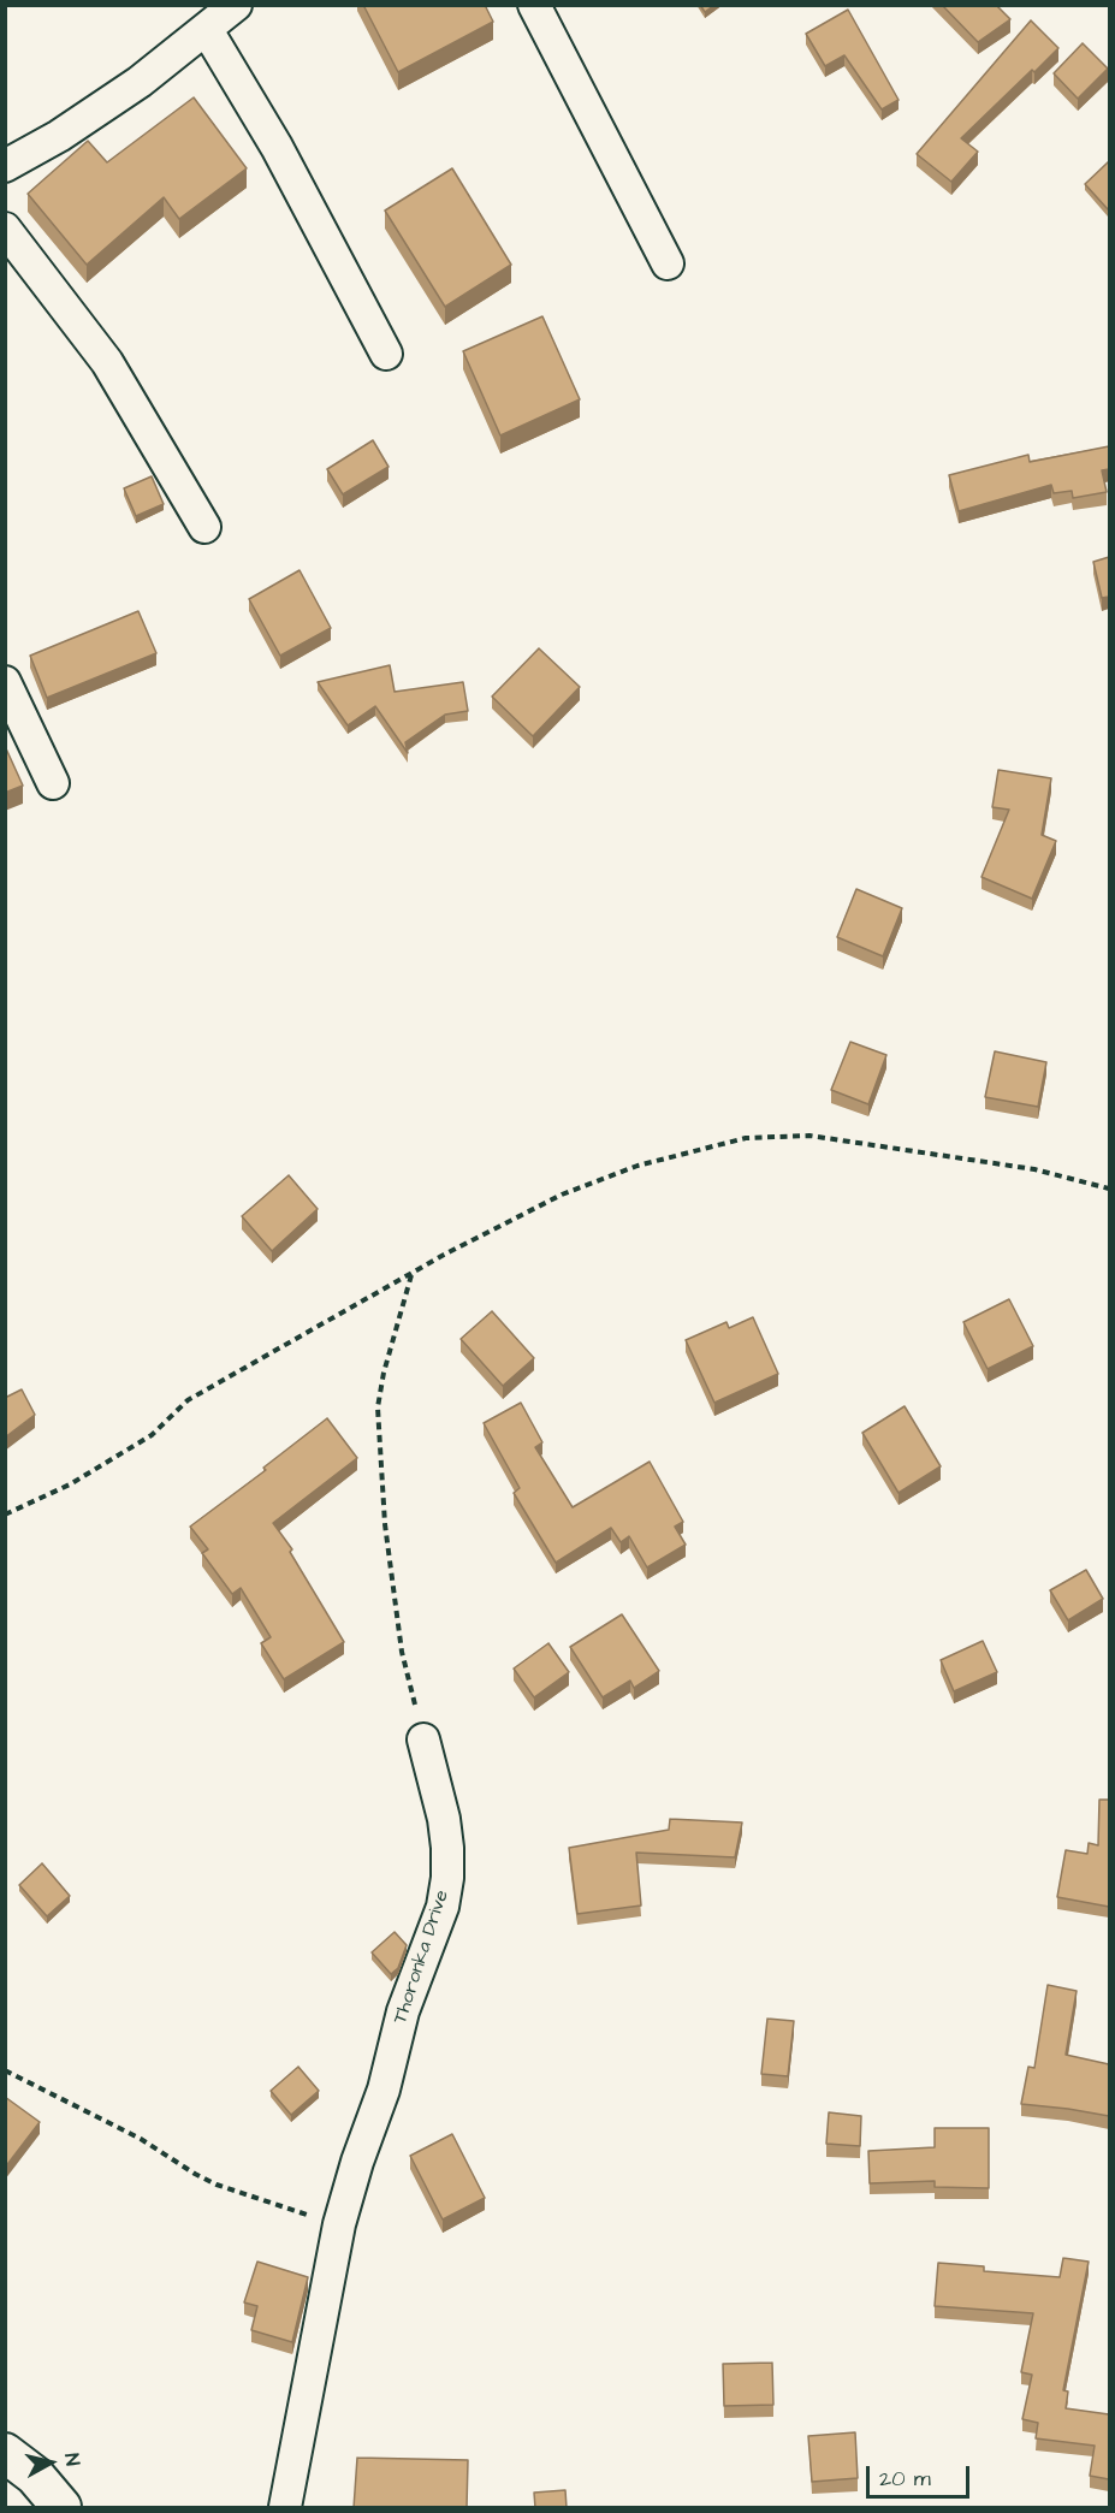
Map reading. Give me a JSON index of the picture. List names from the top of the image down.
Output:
{
  "streets": {
    "street": ["Thoronka Drive"]
  },
  "scale_bar": "20 m",
  "north": "right"
}
